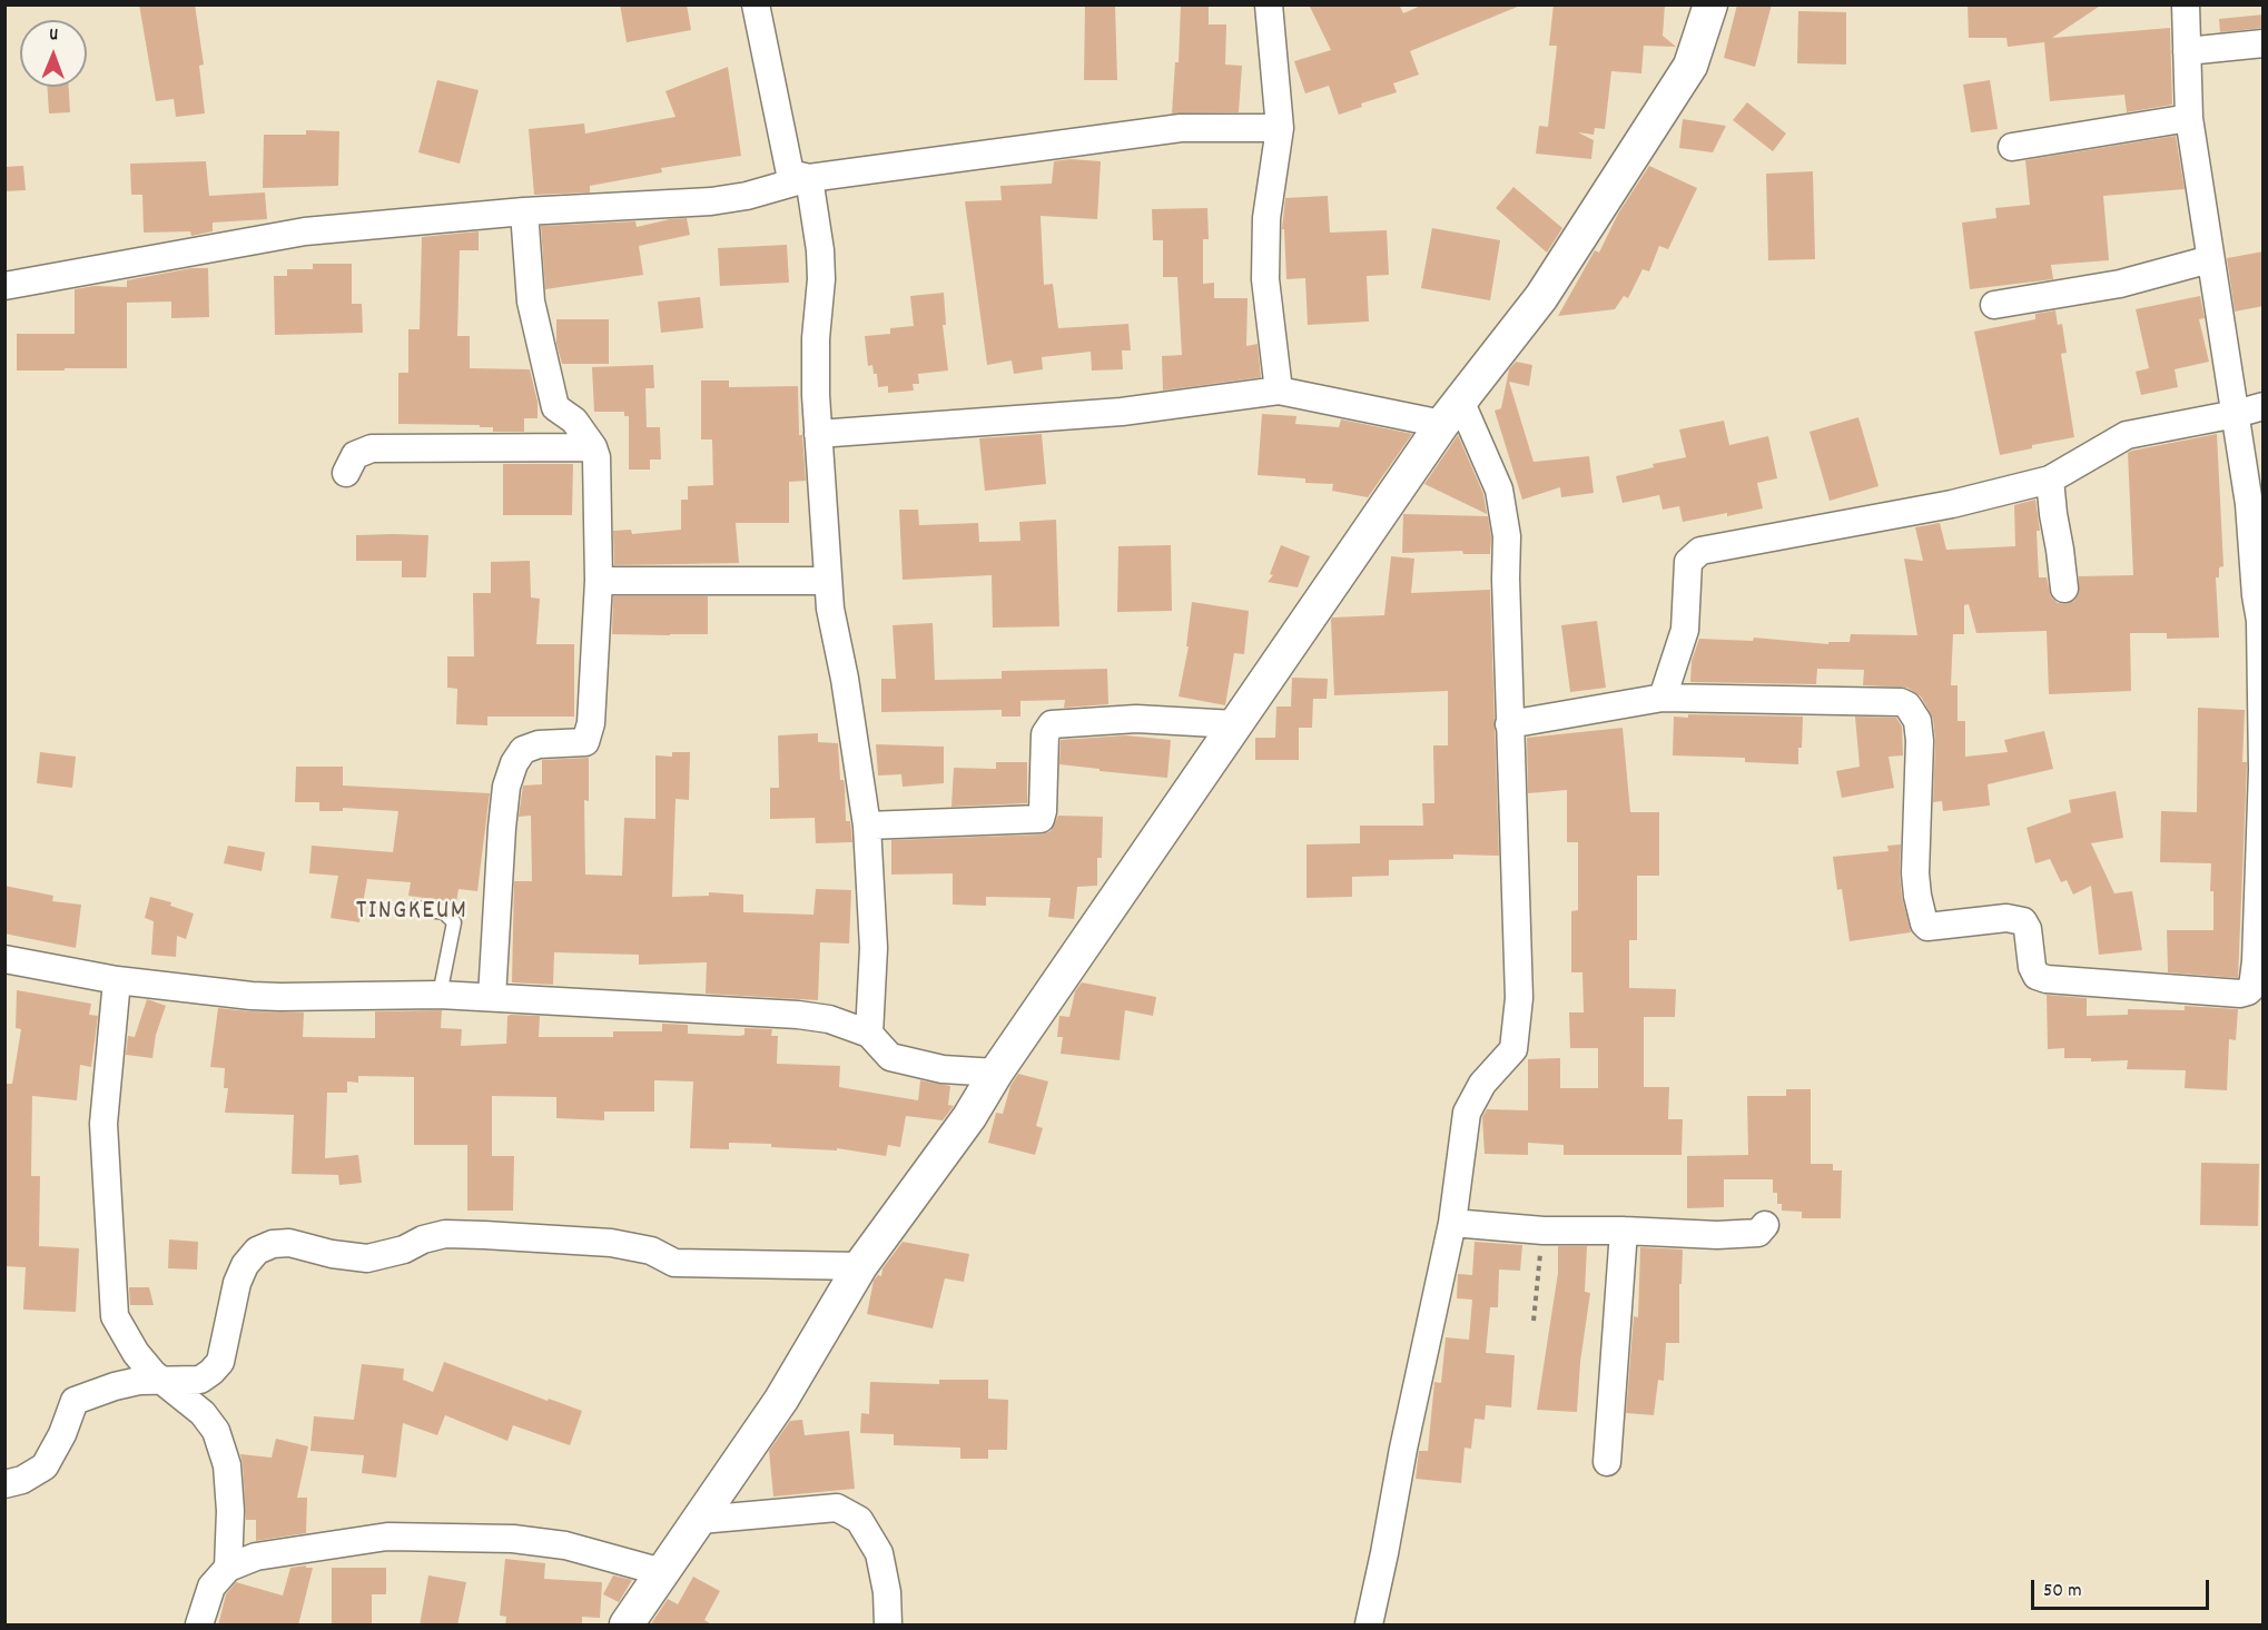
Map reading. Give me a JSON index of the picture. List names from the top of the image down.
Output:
{
  "districts": ["TINGKEUM"],
  "scale_bar": "50 m",
  "north": "top"
}
